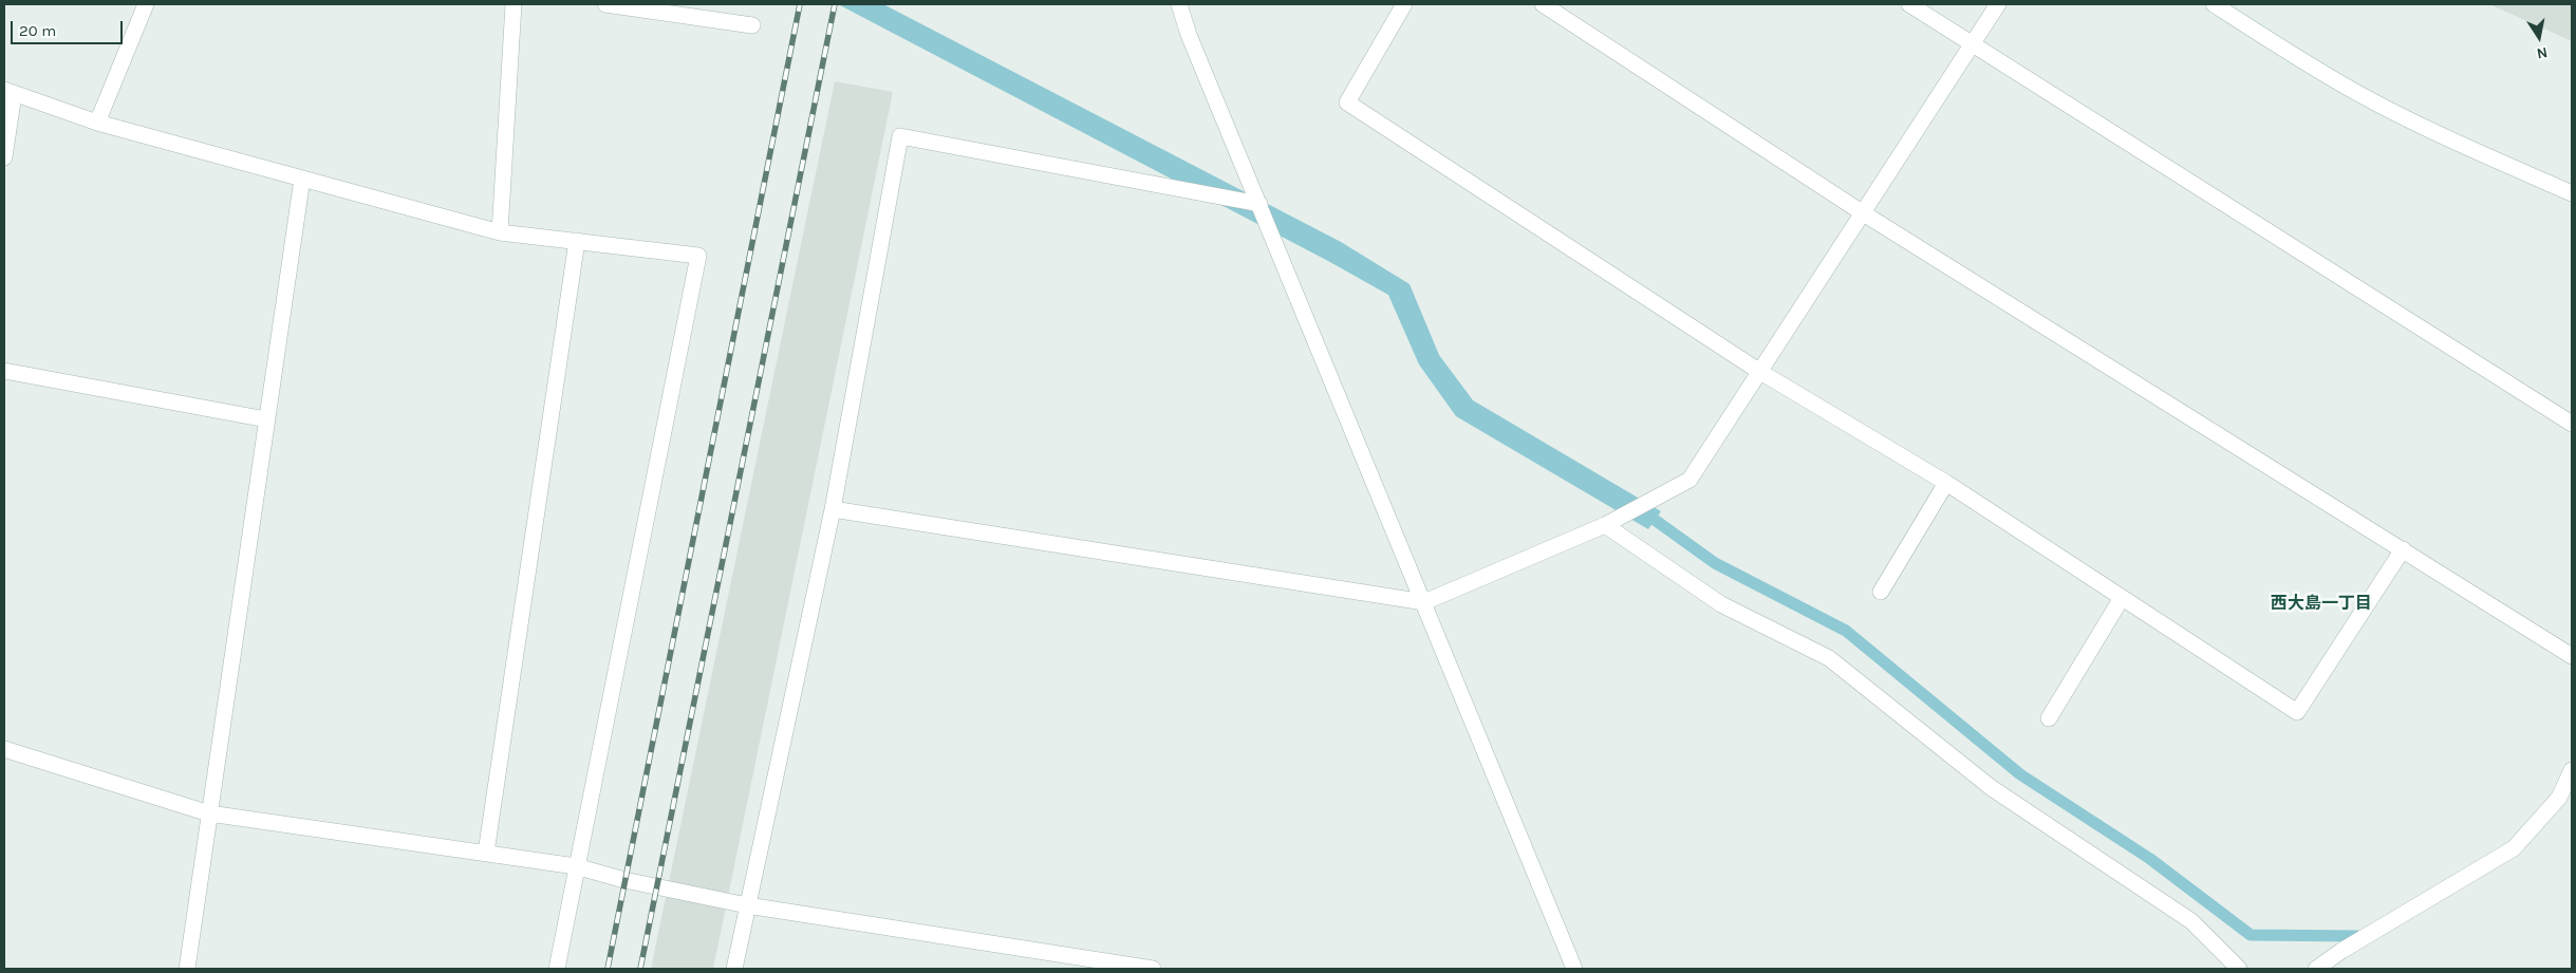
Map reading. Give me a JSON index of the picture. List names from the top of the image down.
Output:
{
  "districts": ["西大島一丁目"],
  "scale_bar": "20 m",
  "north": "bottom"
}
